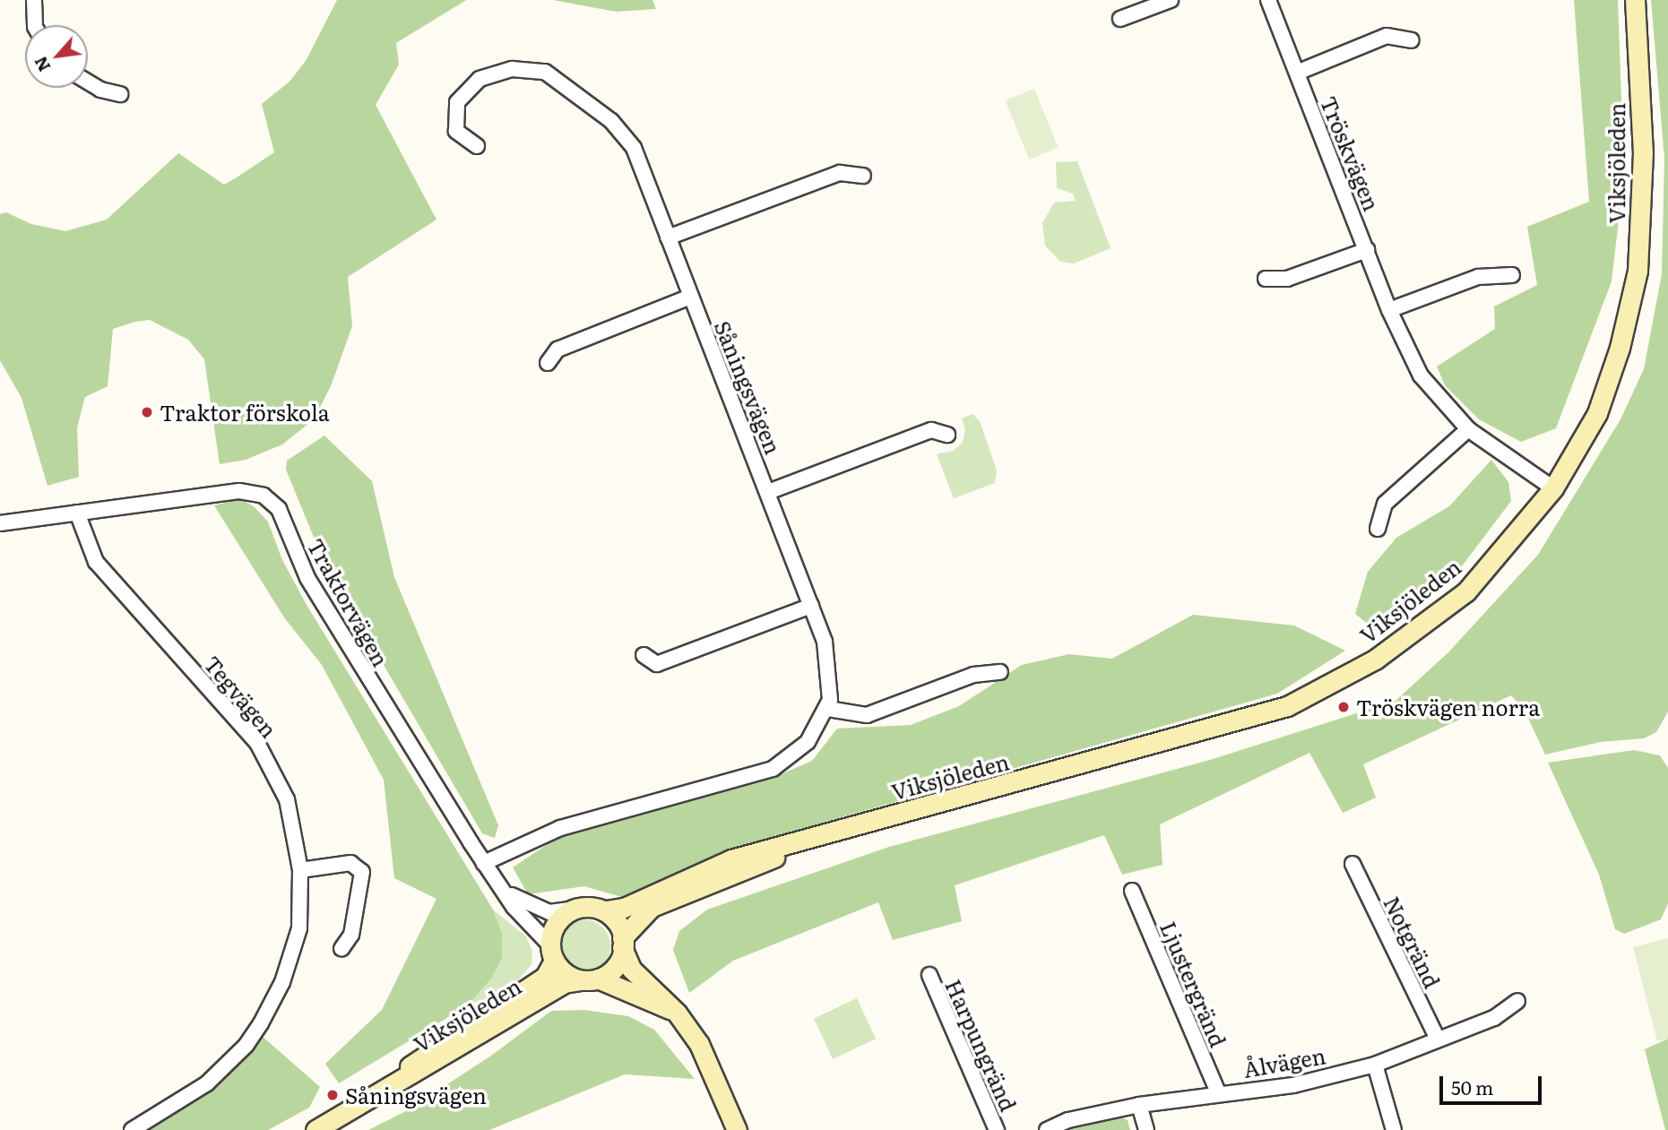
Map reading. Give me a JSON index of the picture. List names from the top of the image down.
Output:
{
  "streets": {
    "main road": ["Viksjöleden"],
    "street": [
      "Tröskvägen",
      "Såningsvägen",
      "Traktorvägen",
      "Tegvägen",
      "Notgränd",
      "Ljustergränd",
      "Harpungränd",
      "Ålvägen"
    ]
  },
  "crossings": [
    ["Tröskvägen", "Viksjöleden"],
    ["Viksjöleden", "Traktorvägen"],
    ["Traktorvägen", "Tegvägen"],
    ["Notgränd", "Ålvägen"],
    ["Ljustergränd", "Ålvägen"]
  ],
  "places": ["Traktor förskola", "Tröskvägen norra", "Såningsvägen"],
  "scale_bar": "50 m",
  "north": "bottom left"
}
